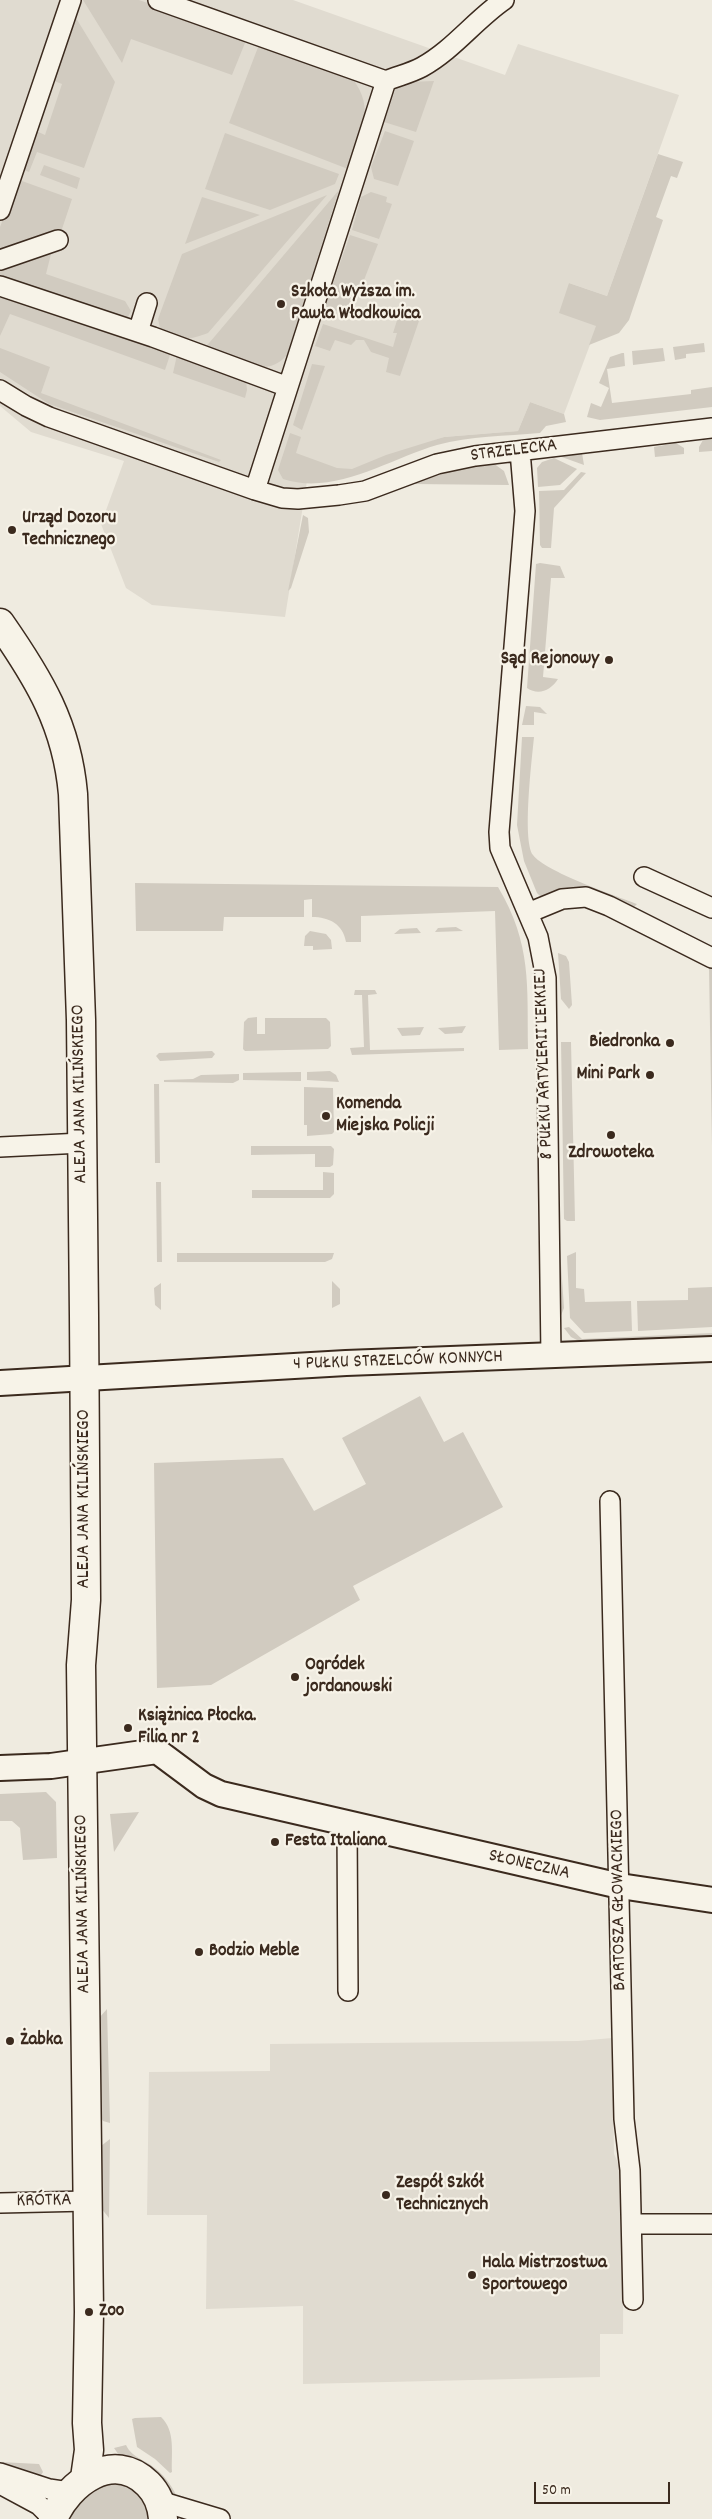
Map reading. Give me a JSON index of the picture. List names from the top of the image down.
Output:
{
  "streets": {
    "main road": ["ALEJA JANA KILIŃSKIEGO"],
    "street": [
      "STRZELECKA",
      "8 PUŁKU ARTYLERII LEKKIEJ",
      "4 PUŁKU STRZELCÓW KONNYCH",
      "SŁONECZNA",
      "BARTOSZA GŁOWACKIEGO",
      "KRÓTKA"
    ]
  },
  "crossings": [
    ["STRZELECKA", "8 PUŁKU ARTYLERII LEKKIEJ"],
    ["8 PUŁKU ARTYLERII LEKKIEJ", "4 PUŁKU STRZELCÓW KONNYCH"],
    ["ALEJA JANA KILIŃSKIEGO", "4 PUŁKU STRZELCÓW KONNYCH"],
    ["ALEJA JANA KILIŃSKIEGO", "SŁONECZNA"],
    ["ALEJA JANA KILIŃSKIEGO", "KRÓTKA"],
    ["SŁONECZNA", "BARTOSZA GŁOWACKIEGO"]
  ],
  "places": [
    "Szkoła Wyższa im. Pawła Włodkowica",
    "Urząd Dozoru Technicznego",
    "Sąd Rejonowy",
    "Biedronka",
    "Mini Park",
    "Komenda Miejska Policji",
    "Zdrowoteka",
    "Ogródek jordanowski",
    "Książnica Płocka. Filia nr 2",
    "Festa Italiana",
    "Bodzio Meble",
    "Żabka",
    "Zespół Szkół Technicznych",
    "Hala Mistrzostwa Sportowego",
    "Zoo"
  ],
  "scale_bar": "50 m"
}
